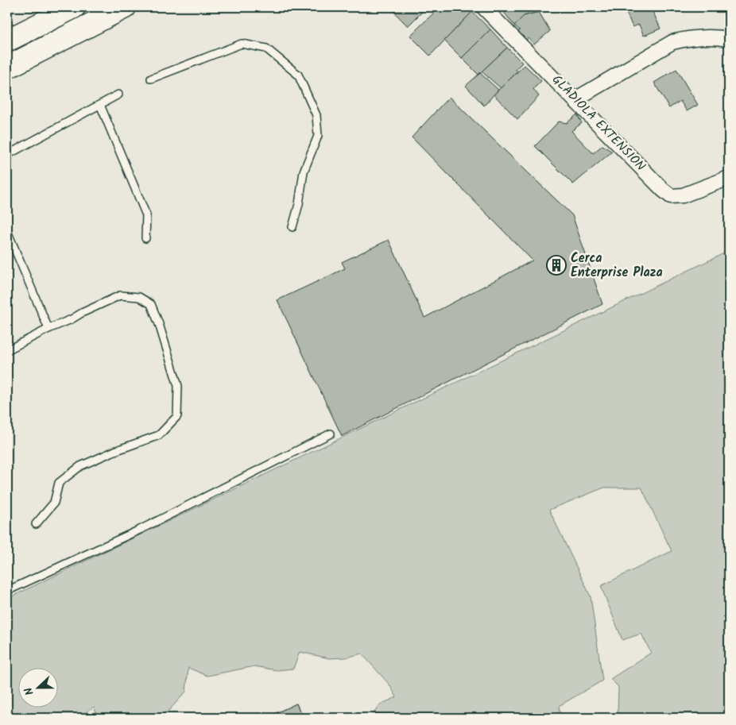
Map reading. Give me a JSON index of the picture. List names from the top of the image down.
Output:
{
  "streets": {
    "street": ["GLADIOLA EXTENSION"]
  },
  "places": {
    "building": ["Cerca Enterprise Plaza"]
  },
  "north": "left"
}
